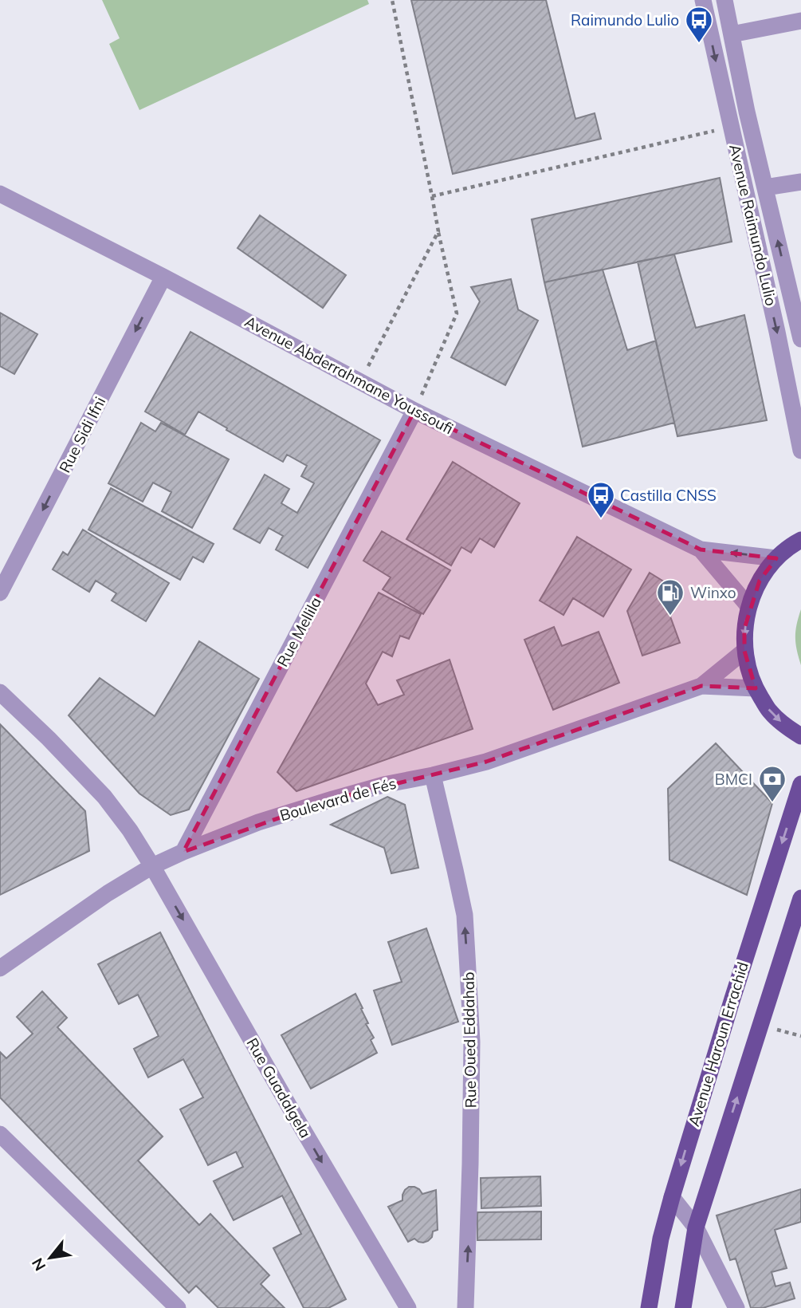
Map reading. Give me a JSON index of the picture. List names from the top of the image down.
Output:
{
  "streets": {
    "main road": ["Avenue Haroun Errachid"],
    "street": [
      "Avenue Raimundo Lulio",
      "Avenue Abderrahmane Youssoufi",
      "Rue Sidi Ifni",
      "Rue Mellila",
      "Boulevard de Fés",
      "Rue Oued Eddahab",
      "Rue Guadalgela"
    ]
  },
  "crossings": [
    ["Avenue Abderrahmane Youssoufi", "Rue Sidi Ifni"],
    ["Avenue Abderrahmane Youssoufi", "Rue Mellila"],
    ["Rue Mellila", "Boulevard de Fés"],
    ["Boulevard de Fés", "Rue Oued Eddahab"],
    ["Boulevard de Fés", "Rue Guadalgela"]
  ],
  "one_way": ["Rue Sidi Ifni", "Rue Oued Eddahab", "Rue Guadalgela"],
  "places": {
    "bus stop": ["Raimundo Lulio", "Castilla CNSS"],
    "fuel station": ["Winxo"],
    "bank": ["BMCI"]
  },
  "north": "bottom left"
}
